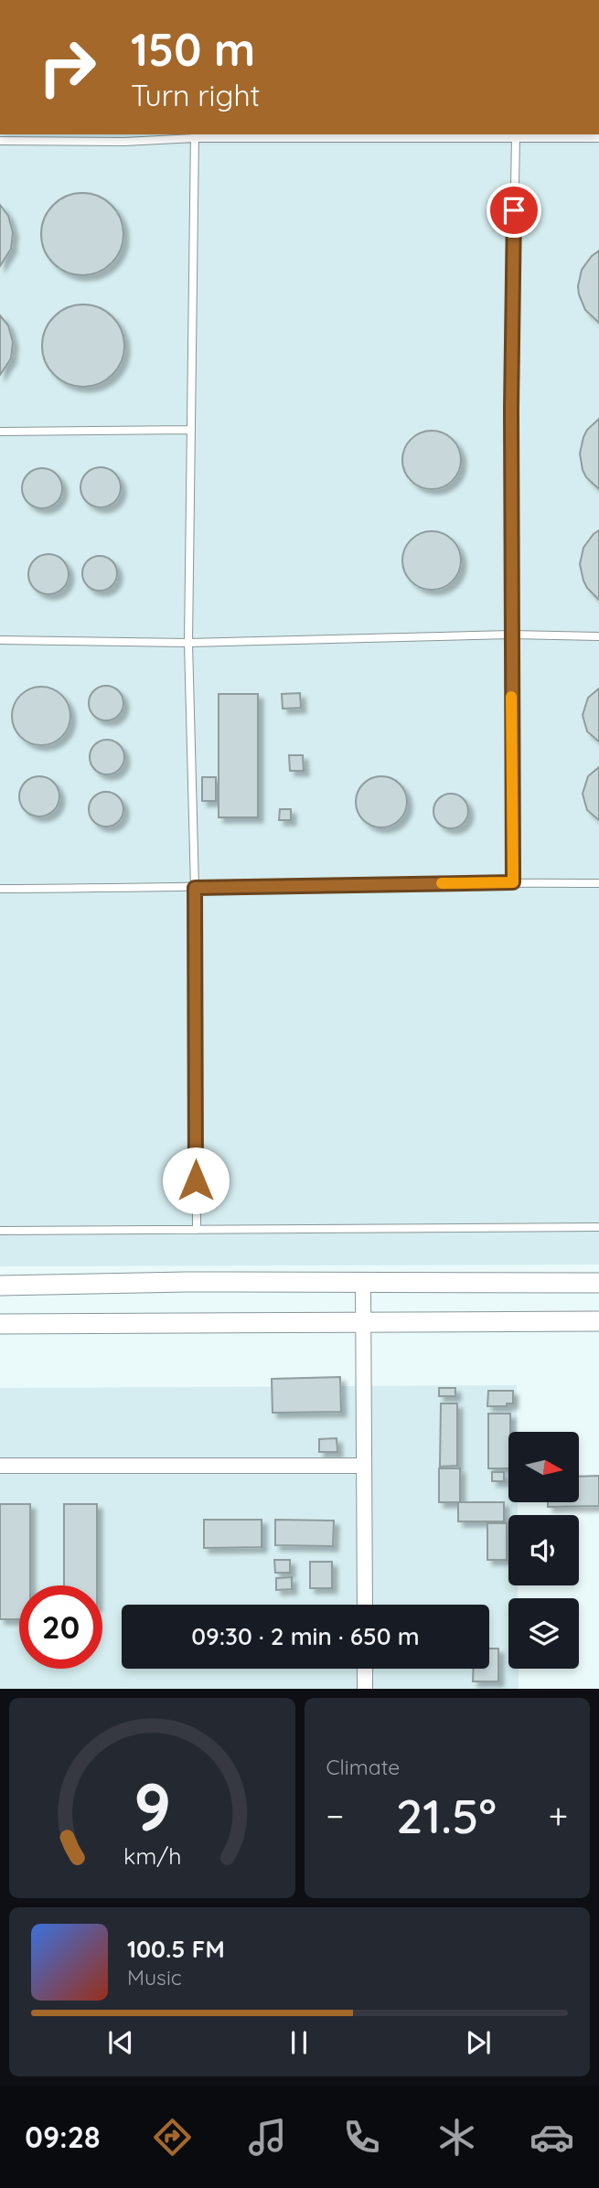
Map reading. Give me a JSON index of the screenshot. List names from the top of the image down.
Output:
{
  "north": "right",
  "page": {
    "turn": ["150 m", "Turn right"],
    "limit": "20",
    "trip": "09:30 · 2 min · 650 m",
    "tile": "Climate",
    "heat": ["−", "21.5°", "+"],
    "song": ["100.5 FM", "Music"],
    "tabs": "09:28",
    "gauge": ["9", "km/h"]
  }
}
